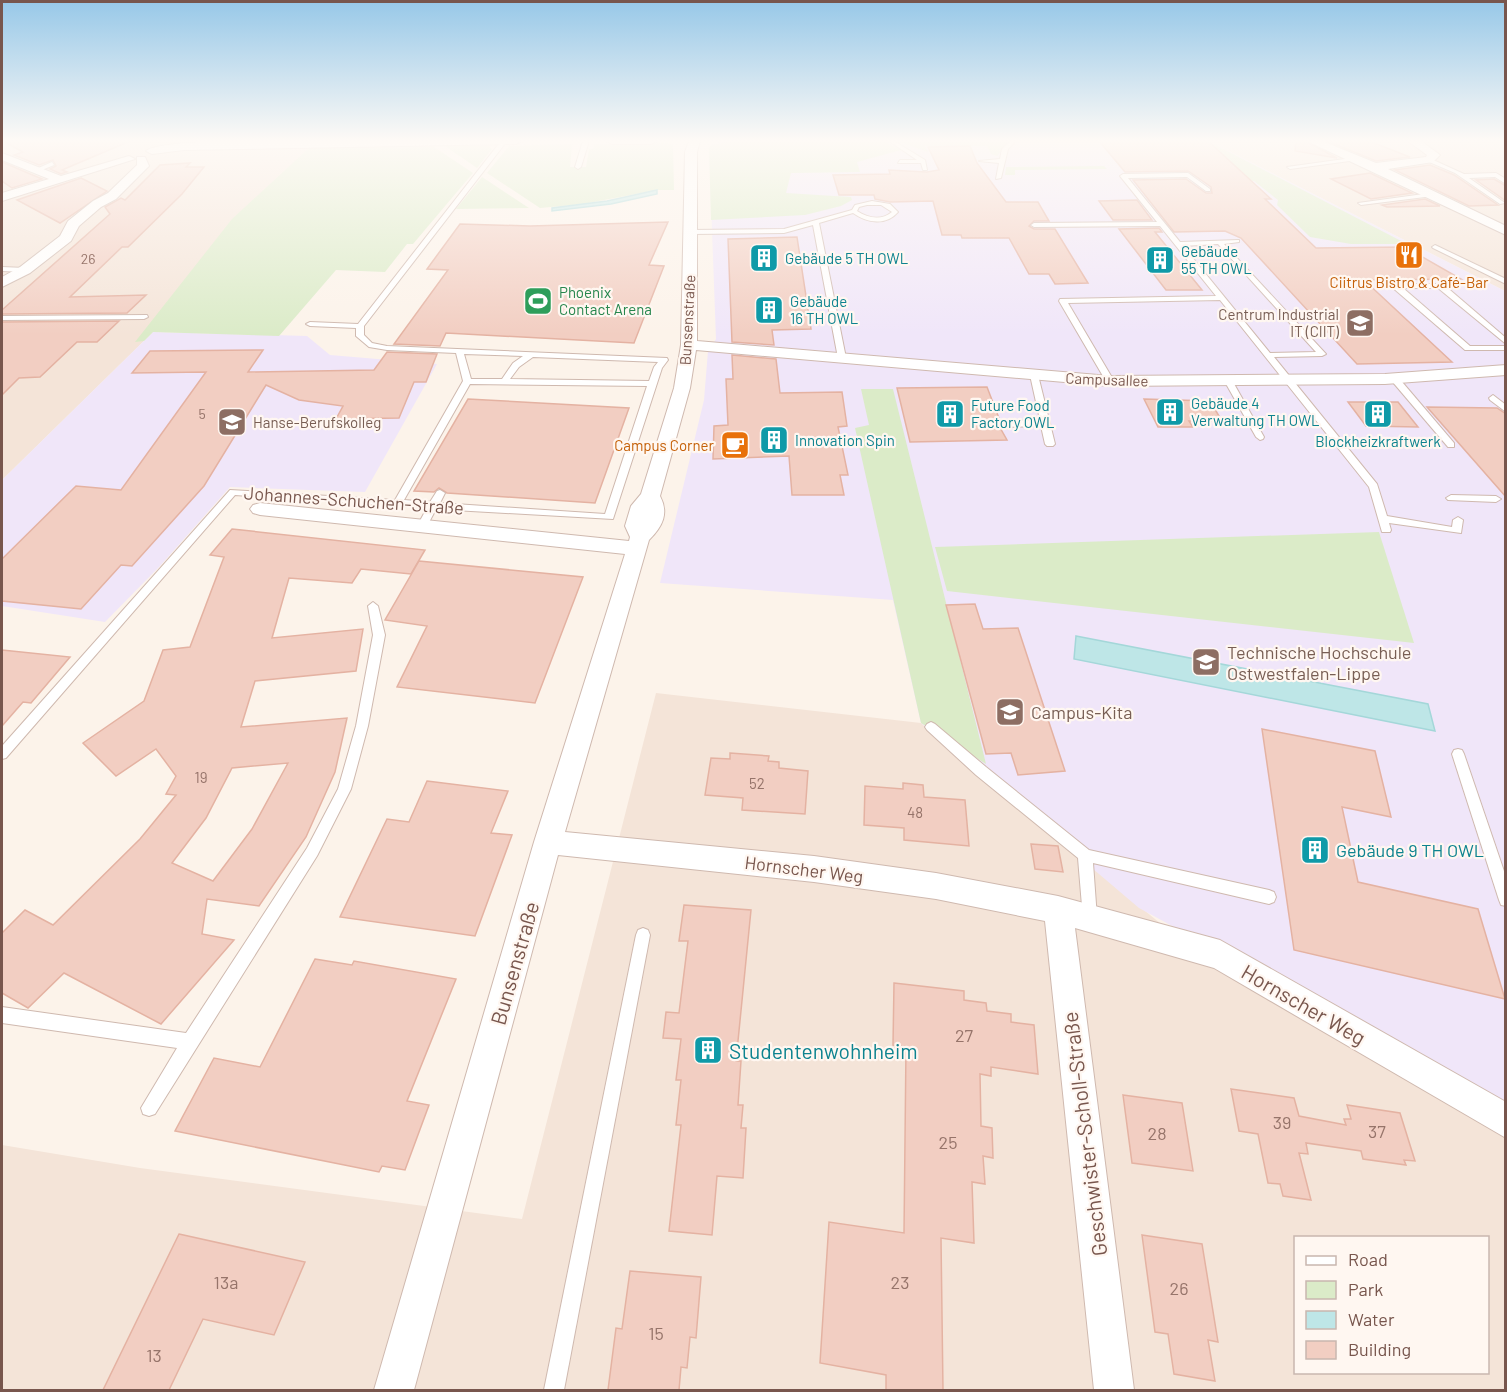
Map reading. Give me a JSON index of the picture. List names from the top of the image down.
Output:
{
  "streets": {
    "street": [
      "Bunsenstraße",
      "Campusallee",
      "Johannes-Schuchen-Straße",
      "Hornscher Weg",
      "Geschwister-Scholl-Straße"
    ]
  },
  "crossings": [
    ["Bunsenstraße", "Campusallee"],
    ["Bunsenstraße", "Johannes-Schuchen-Straße"],
    ["Bunsenstraße", "Hornscher Weg"],
    ["Hornscher Weg", "Geschwister-Scholl-Straße"]
  ],
  "places": {
    "restaurant": ["Ciitrus Bistro & Café-Bar"],
    "building": [
      "Gebäude 5 TH OWL",
      "Gebäude 55 TH OWL",
      "Gebäude 16 TH OWL",
      "Gebäude 4 Verwaltung TH OWL",
      "Future Food Factory OWL",
      "Blockheizkraftwerk",
      "Innovation Spin",
      "Gebäude 9 TH OWL",
      "Studentenwohnheim"
    ],
    "sports": ["Phoenix Contact Arena"],
    "school or university": [
      "Centrum Industrial IT (CIIT)",
      "Hanse-Berufskolleg",
      "Technische Hochschule Ostwestfalen-Lippe",
      "Campus-Kita"
    ],
    "cafe": ["Campus Corner"]
  },
  "house_numbers": [
    "26",
    "5",
    "19",
    "52",
    "48",
    "27",
    "39",
    "37",
    "28",
    "25",
    "13a",
    "23",
    "26",
    "15",
    "13"
  ],
  "legend": [
    "Road",
    "Park",
    "Water",
    "Building"
  ]
}
